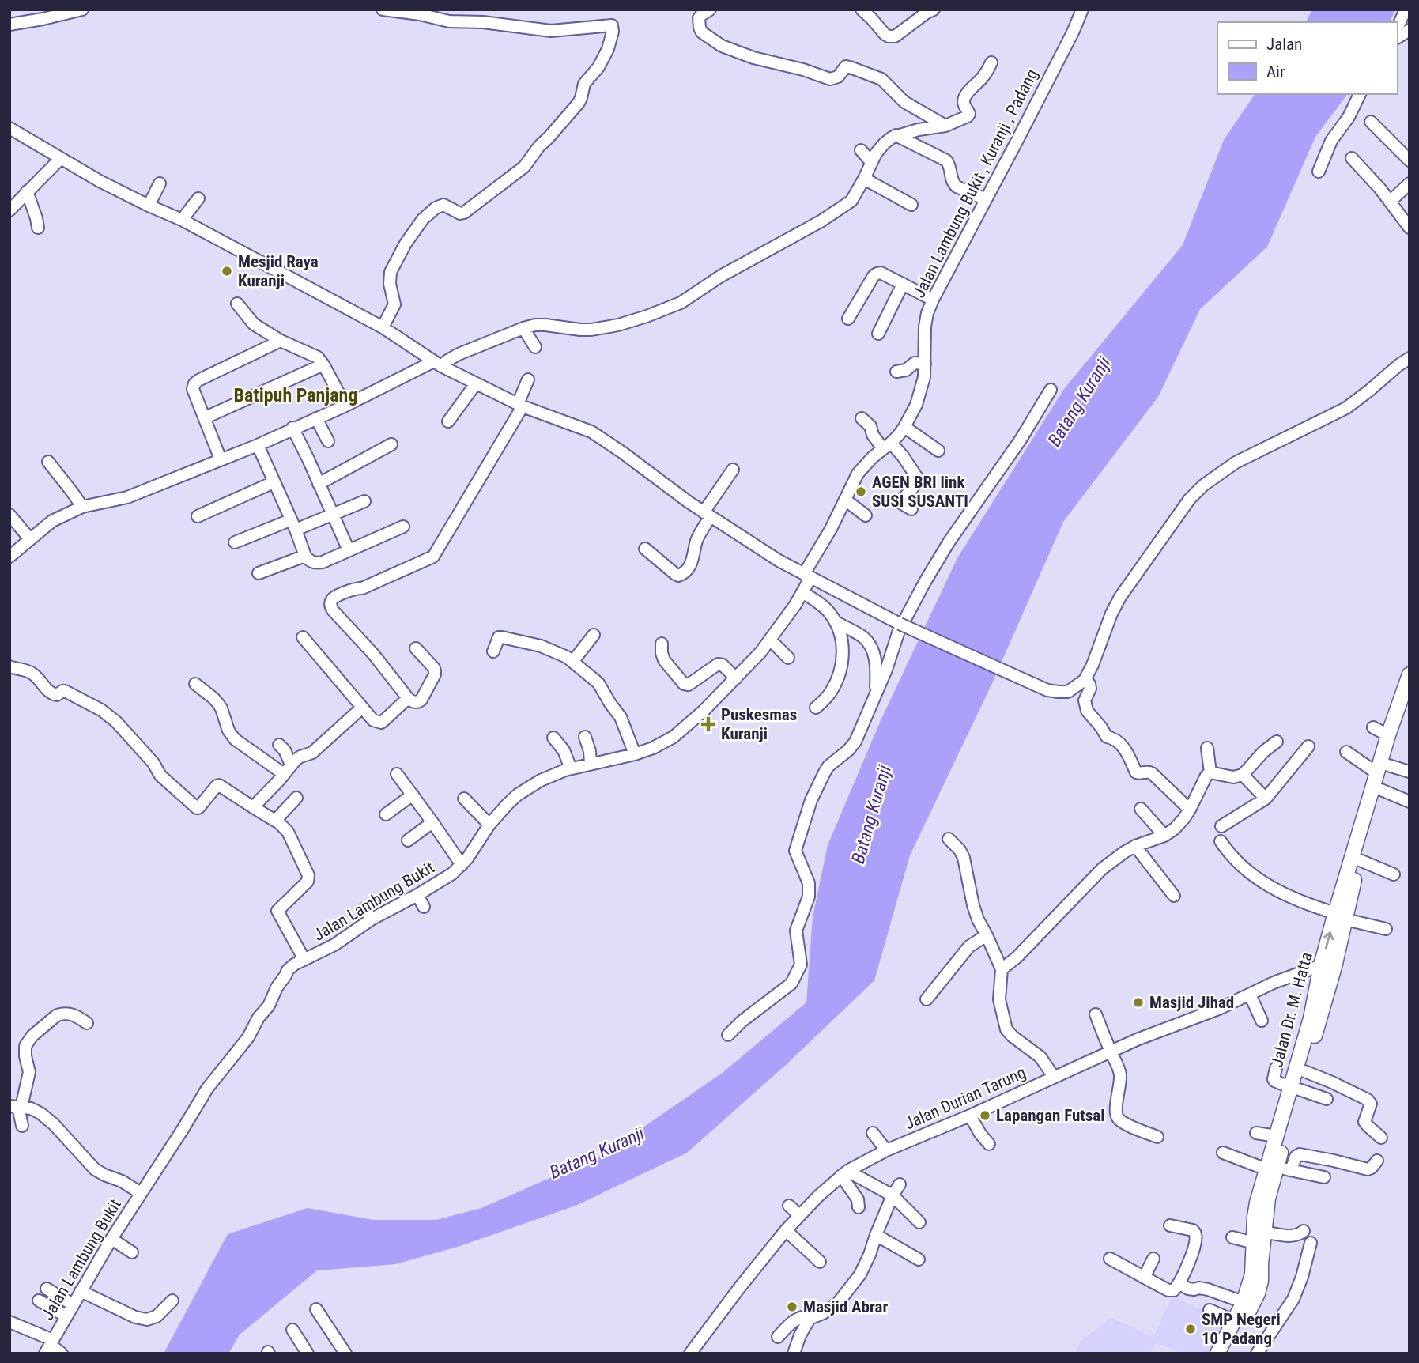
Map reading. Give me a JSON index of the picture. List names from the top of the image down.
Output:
{
  "streets": {
    "main road": ["Jalan Dr. M. Hatta"],
    "street": ["Jalan Lambung Bukit , Kuranji , Padang", "Jalan Lambung Bukit", "Jalan Durian Tarung"]
  },
  "crossings": [
    ["Jalan Lambung Bukit , Kuranji , Padang", "Jalan Lambung Bukit"],
    ["Jalan Dr. M. Hatta", "Jalan Durian Tarung"]
  ],
  "districts": ["Batipuh Panjang"],
  "water": ["Batang Kuranji"],
  "places": {
    "other": [
      "Mesjid Raya Kuranji",
      "AGEN BRI link SUSI SUSANTI",
      "Masjid Jihad",
      "Lapangan Futsal",
      "Masjid Abrar",
      "SMP Negeri 10 Padang"
    ],
    "health": ["Puskesmas Kuranji"]
  },
  "legend": ["Jalan", "Air"]
}
